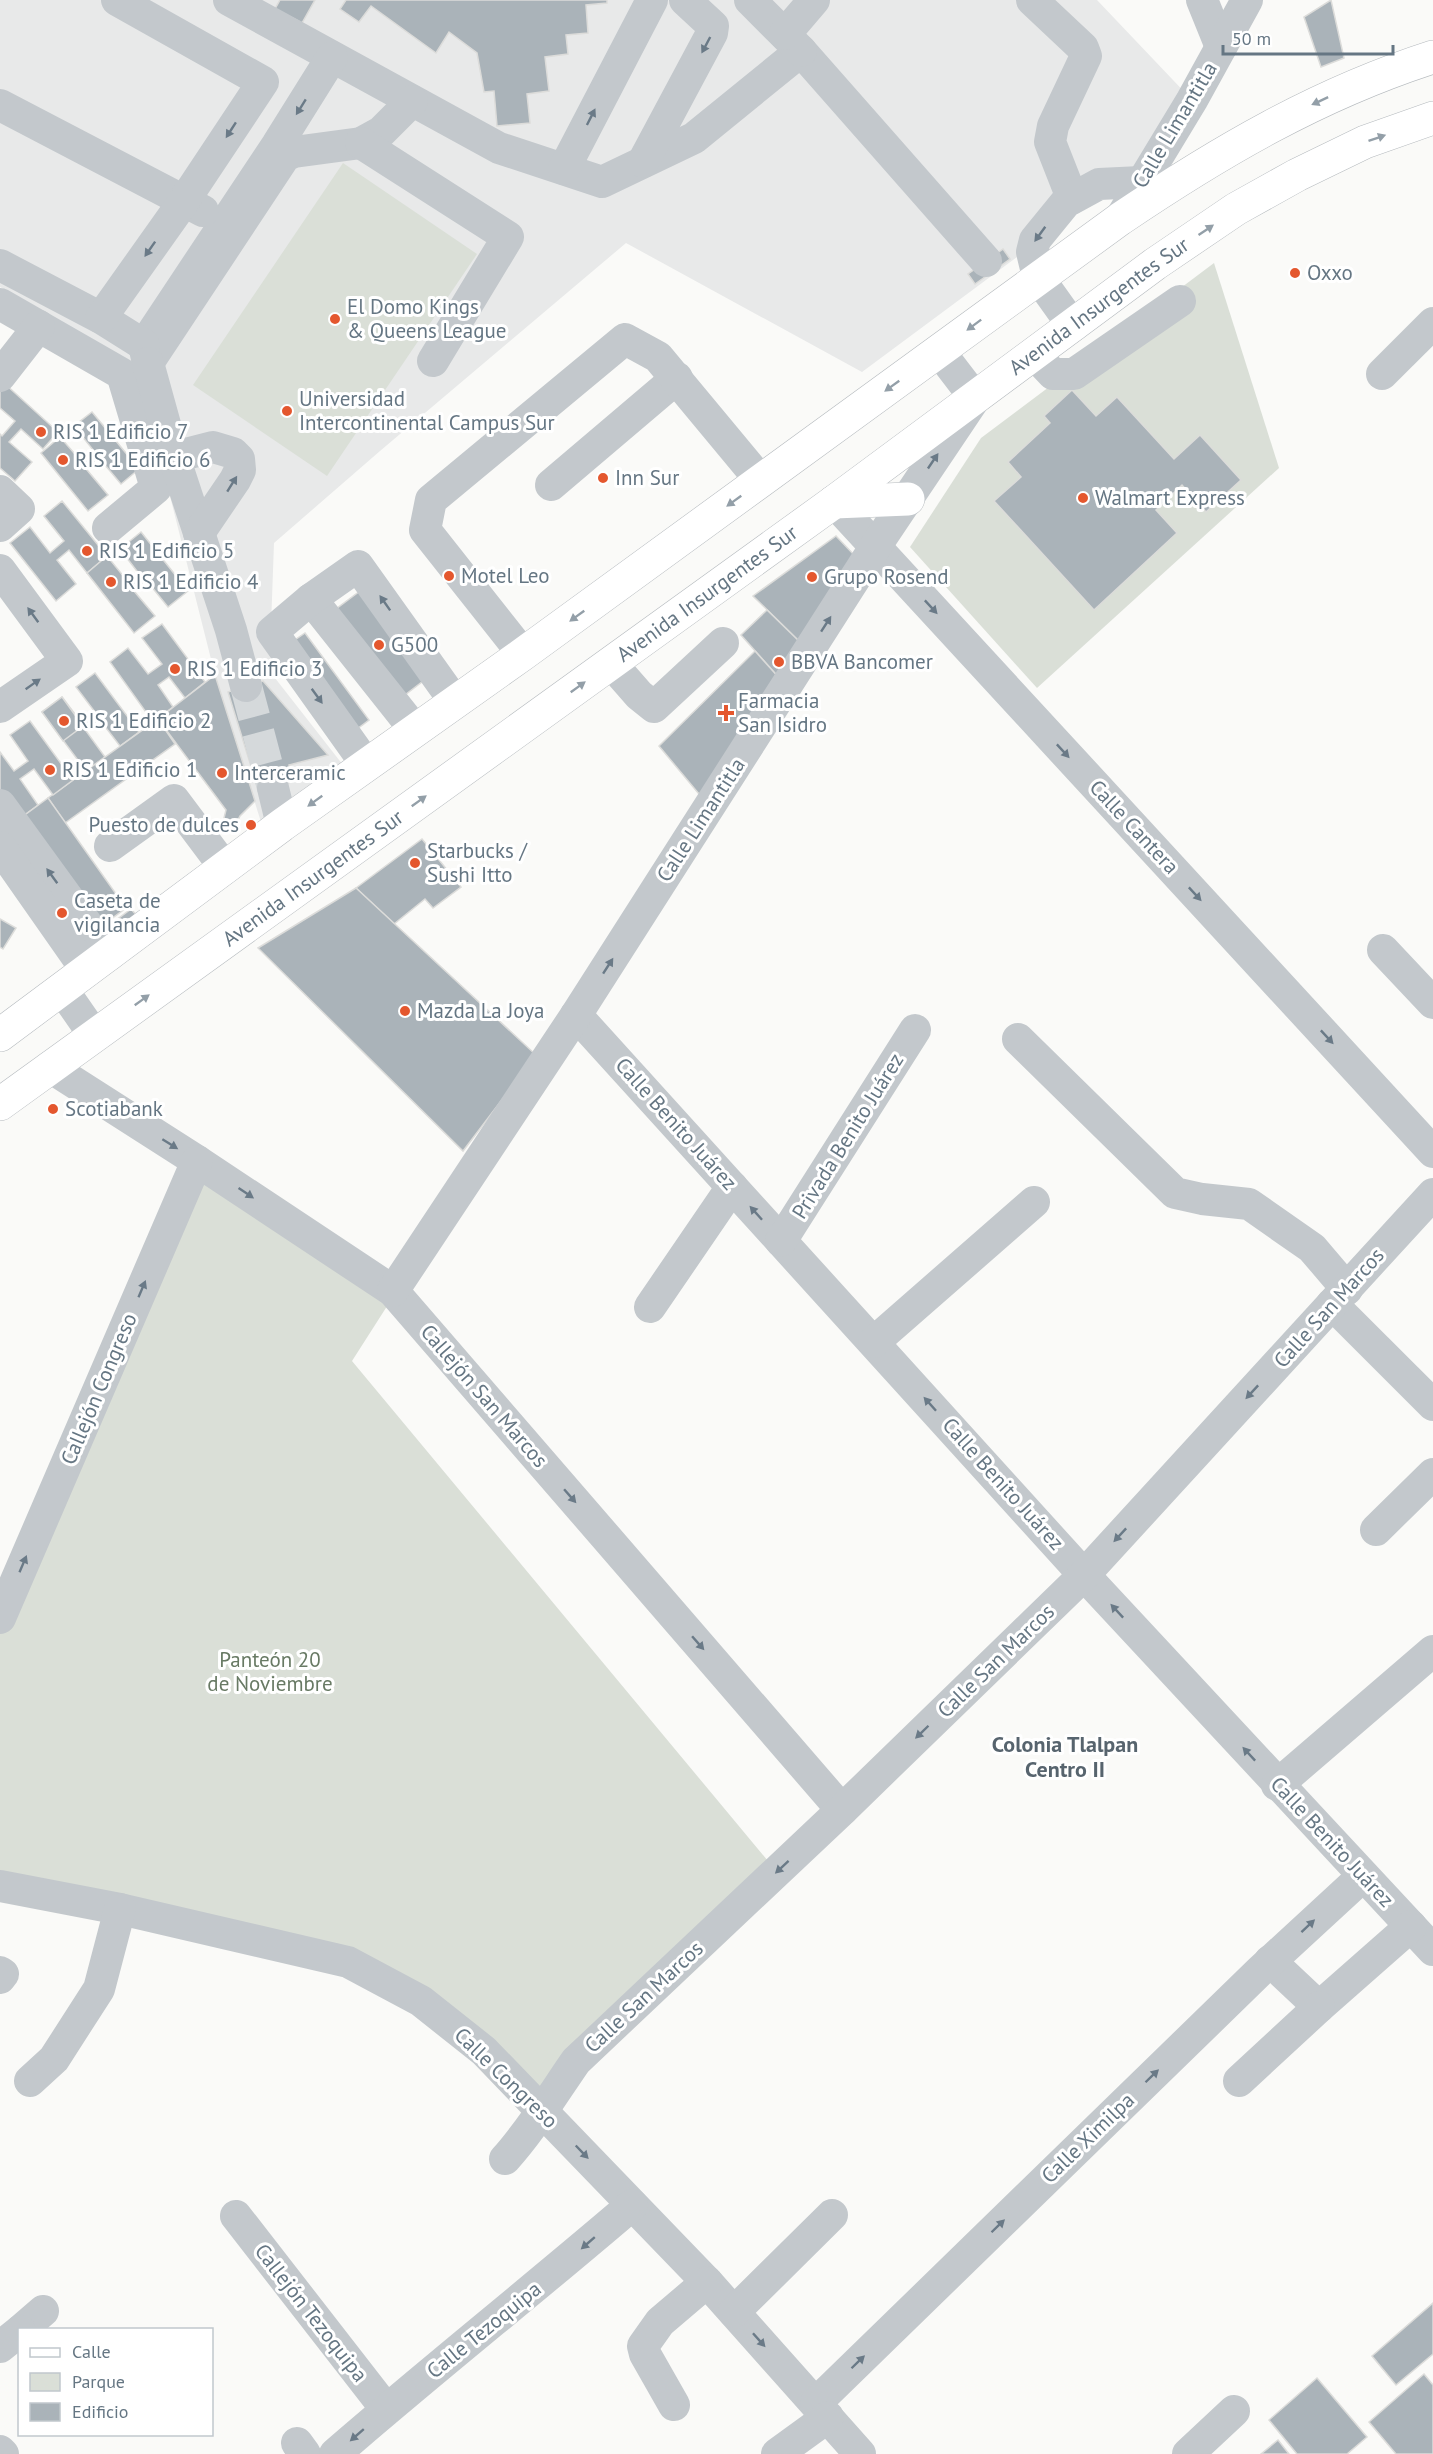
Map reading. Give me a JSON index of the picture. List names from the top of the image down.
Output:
{
  "streets": {
    "main road": ["Avenida Insurgentes Sur"],
    "street": [
      "Calle Limantitla",
      "Calle Cantera",
      "Calle Benito Juárez",
      "Privada Benito Juárez",
      "Calle San Marcos",
      "Callejón Congreso",
      "Callejón San Marcos",
      "Calle Congreso",
      "Calle Ximilpa",
      "Callejón Tezoquipa",
      "Calle Tezoquipa"
    ]
  },
  "crossings": [
    ["Calle Limantitla", "Avenida Insurgentes Sur"],
    ["Calle Limantitla", "Calle Cantera"],
    ["Calle Limantitla", "Calle Benito Juárez"],
    ["Calle Limantitla", "Callejón San Marcos"],
    ["Avenida Insurgentes Sur", "Calle Cantera"],
    ["Avenida Insurgentes Sur", "Callejón San Marcos"],
    ["Calle Benito Juárez", "Privada Benito Juárez"],
    ["Calle Benito Juárez", "Calle San Marcos"],
    ["Calle Benito Juárez", "Calle Ximilpa"],
    ["Calle San Marcos", "Callejón San Marcos"],
    ["Calle San Marcos", "Calle Congreso"],
    ["Callejón Congreso", "Callejón San Marcos"],
    ["Calle Congreso", "Calle Ximilpa"],
    ["Calle Congreso", "Calle Tezoquipa"],
    ["Callejón Tezoquipa", "Calle Tezoquipa"]
  ],
  "one_way": [
    "Calle Limantitla",
    "Calle Benito Juárez",
    "Calle San Marcos",
    "Callejón Congreso",
    "Callejón San Marcos",
    "Calle Tezoquipa"
  ],
  "districts": ["Colonia Tlalpan Centro II"],
  "parks": ["Panteón 20 de Noviembre"],
  "places": {
    "other": [
      "Oxxo",
      "El Domo Kings & Queens League",
      "Universidad Intercontinental Campus Sur",
      "RIS 1 Edificio 7",
      "RIS 1 Edificio 6",
      "Inn Sur",
      "Walmart Express",
      "RIS 1 Edificio 5",
      "Motel Leo",
      "Grupo Rosend",
      "RIS 1 Edificio 4",
      "G500",
      "BBVA Bancomer",
      "RIS 1 Edificio 3",
      "RIS 1 Edificio 2",
      "RIS 1 Edificio 1",
      "Interceramic",
      "Puesto de dulces",
      "Starbucks / Sushi Itto",
      "Caseta de vigilancia",
      "Mazda La Joya",
      "Scotiabank"
    ],
    "health": ["Farmacia San Isidro"]
  },
  "legend": ["Calle", "Parque", "Edificio"],
  "scale_bar": "50 m"
}
